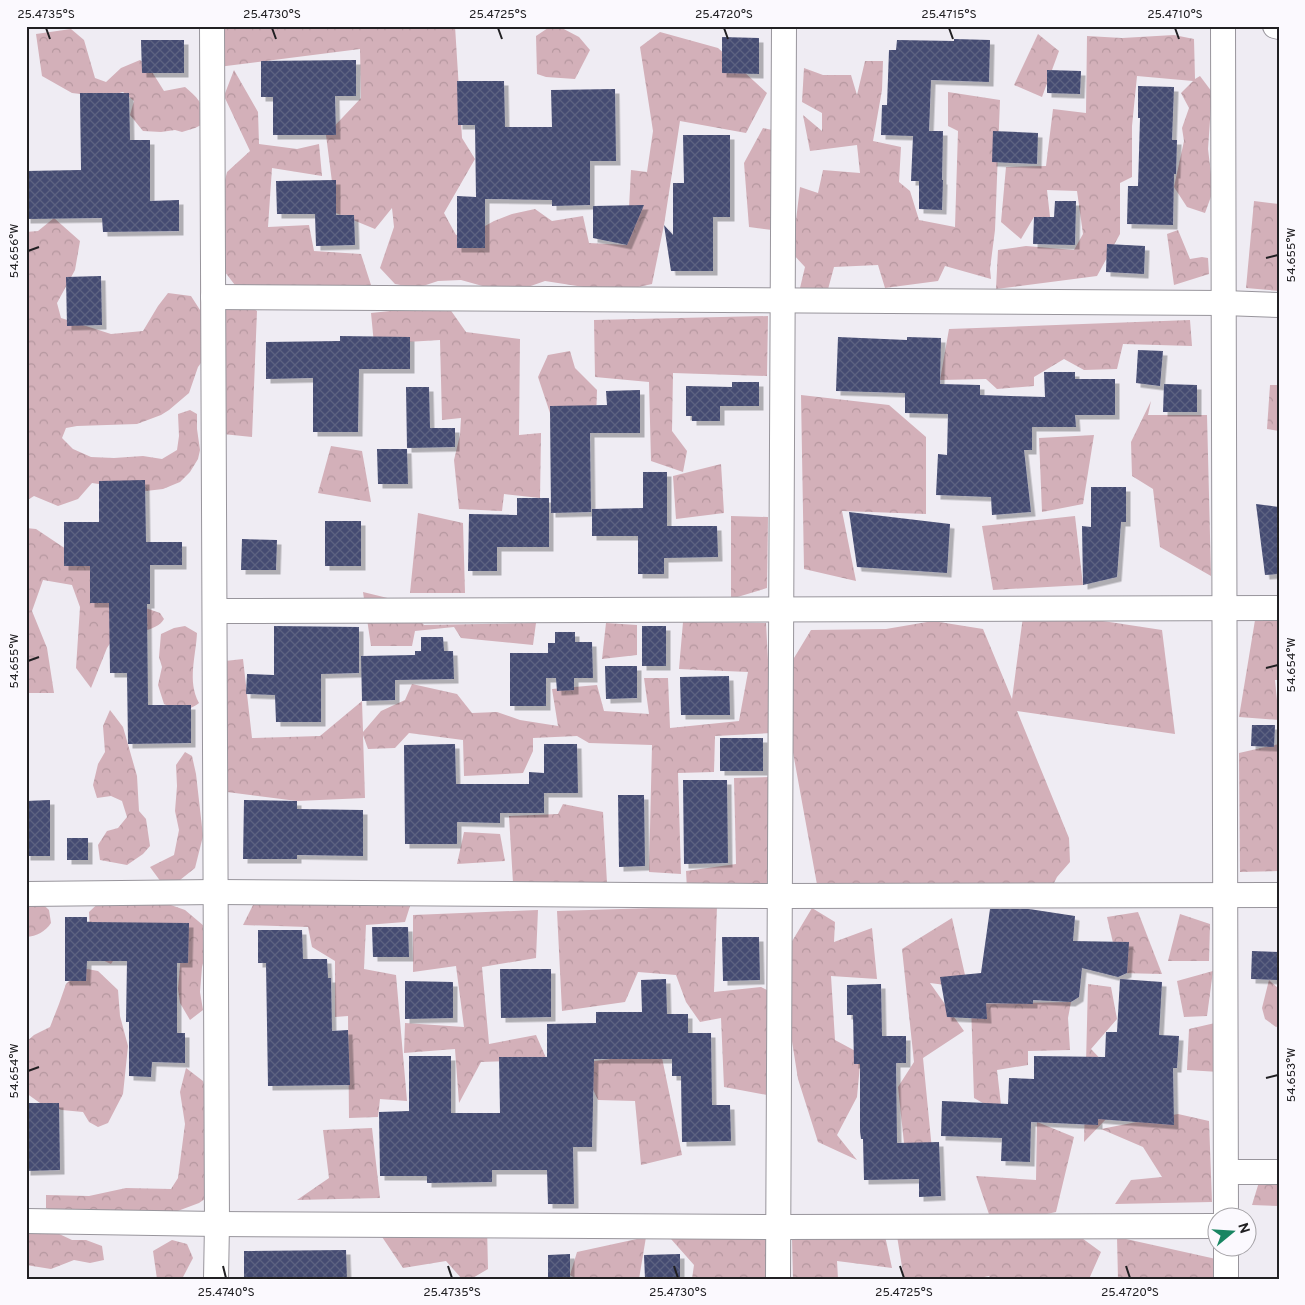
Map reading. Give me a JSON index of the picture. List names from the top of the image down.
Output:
{
  "north": "right",
  "coordinates": [
    "25.4735°S",
    "25.4730°S",
    "25.4725°S",
    "25.4720°S",
    "25.4715°S",
    "25.4710°S",
    "54.656°W",
    "54.655°W",
    "54.654°W",
    "54.653°W",
    "25.4740°S"
  ]
}
